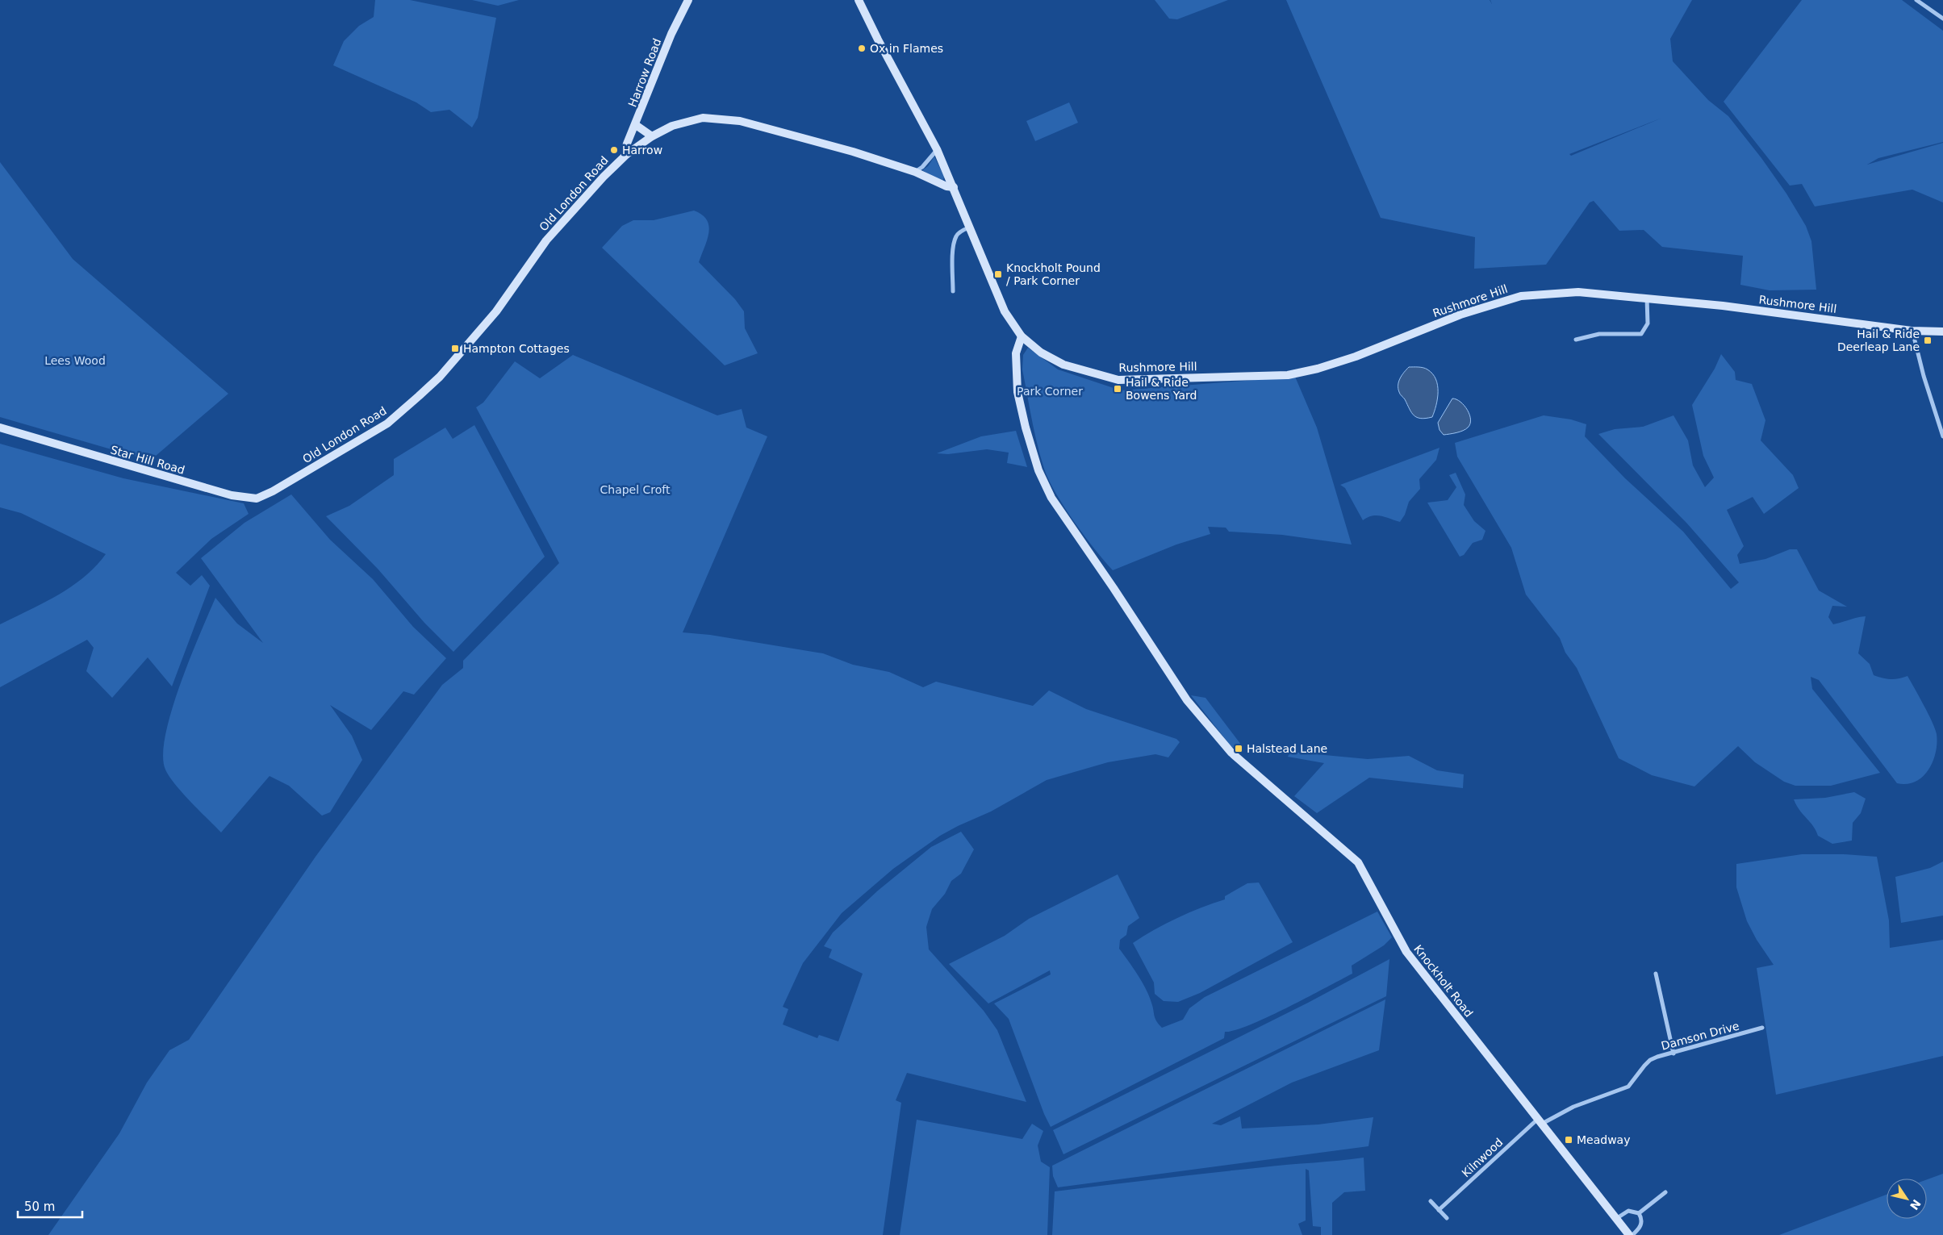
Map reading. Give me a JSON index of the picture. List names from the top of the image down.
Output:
{
  "streets": {
    "street": [
      "Harrow Road",
      "Old London Road",
      "Rushmore Hill",
      "Star Hill Road",
      "Knockholt Road",
      "Damson Drive",
      "Kilnwood"
    ]
  },
  "crossings": [
    ["Harrow Road", "Old London Road"],
    ["Old London Road", "Rushmore Hill"],
    ["Old London Road", "Star Hill Road"],
    ["Rushmore Hill", "Knockholt Road"],
    ["Knockholt Road", "Damson Drive"],
    ["Knockholt Road", "Kilnwood"],
    ["Damson Drive", "Kilnwood"]
  ],
  "parks": ["Lees Wood", "Park Corner", "Chapel Croft"],
  "places": {
    "other": ["Ox in Flames", "Harrow"],
    "transit": [
      "Knockholt Pound / Park Corner",
      "Hail & Ride Deerleap Lane",
      "Hampton Cottages",
      "Hail & Ride Bowens Yard",
      "Halstead Lane",
      "Meadway"
    ]
  },
  "scale_bar": "50 m",
  "north": "bottom right"
}
